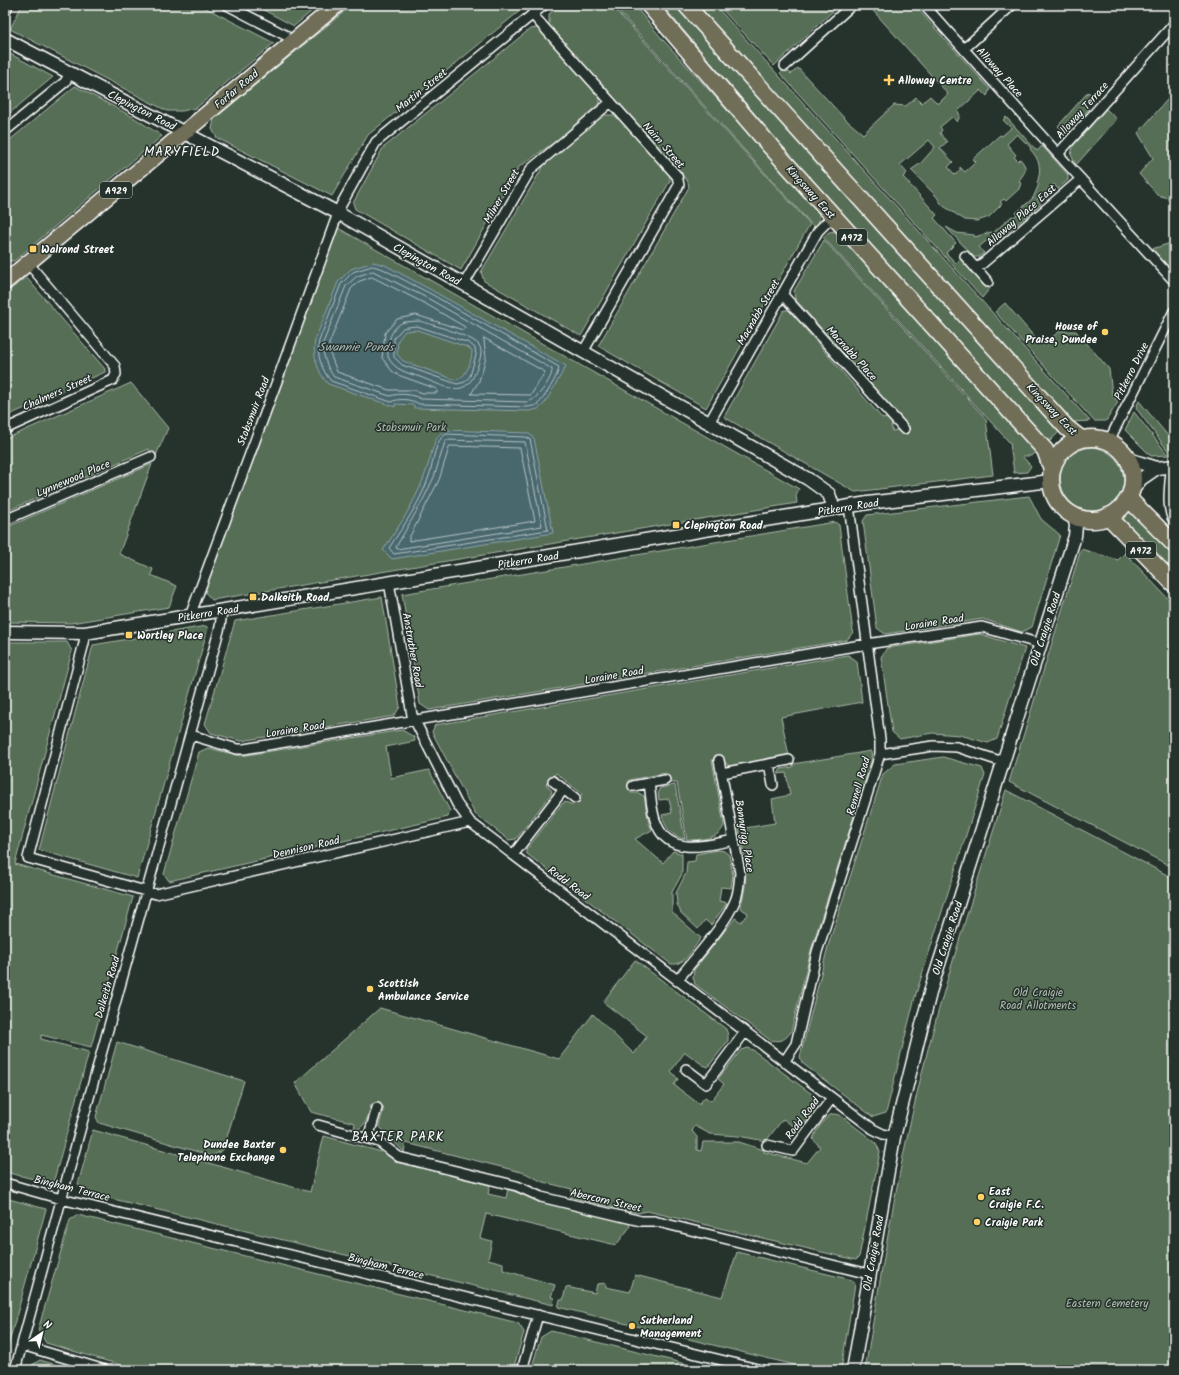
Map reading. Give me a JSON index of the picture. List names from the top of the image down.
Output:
{
  "streets": {
    "highway": ["Kingsway East", "A972"],
    "main road": ["Forfar Road", "A929"],
    "street": [
      "Alloway Place",
      "Martin Street",
      "Clepington Road",
      "Alloway Terrace",
      "Nairn Street",
      "Milner Street",
      "Alloway Place East",
      "Macnabb Street",
      "Macnabb Place",
      "Pitkerro Drive",
      "Chalmers Street",
      "Stobsmuir Road",
      "Lynnewood Place",
      "Pitkerro Road",
      "Loraine Road",
      "Old Craigie Road",
      "Anstruther Road",
      "Rennell Road",
      "Bonnyrigg Place",
      "Dennison Road",
      "Rodd Road",
      "Dalkeith Road",
      "Bingham Terrace",
      "Abercorn Street"
    ]
  },
  "crossings": [
    ["Alloway Place", "Alloway Terrace"],
    ["Forfar Road", "Clepington Road"],
    ["Forfar Road", "A929"],
    ["Martin Street", "Clepington Road"],
    ["Martin Street", "Nairn Street"],
    ["Martin Street", "Stobsmuir Road"],
    ["Clepington Road", "Nairn Street"],
    ["Clepington Road", "A929"],
    ["Clepington Road", "Milner Street"],
    ["Clepington Road", "Macnabb Street"],
    ["Clepington Road", "Stobsmuir Road"],
    ["Clepington Road", "Pitkerro Road"],
    ["Alloway Terrace", "Alloway Place East"],
    ["Nairn Street", "Milner Street"],
    ["A929", "Chalmers Street"],
    ["Kingsway East", "A972"],
    ["Kingsway East", "Macnabb Street"],
    ["Kingsway East", "Pitkerro Drive"],
    ["Kingsway East", "Pitkerro Road"],
    ["Kingsway East", "Old Craigie Road"],
    ["A972", "Pitkerro Drive"],
    ["A972", "Pitkerro Road"],
    ["A972", "Old Craigie Road"],
    ["Macnabb Street", "Macnabb Place"],
    ["Pitkerro Drive", "Pitkerro Road"],
    ["Pitkerro Drive", "Old Craigie Road"],
    ["Stobsmuir Road", "Pitkerro Road"],
    ["Pitkerro Road", "Old Craigie Road"],
    ["Pitkerro Road", "Anstruther Road"],
    ["Pitkerro Road", "Rennell Road"],
    ["Pitkerro Road", "Dalkeith Road"],
    ["Loraine Road", "Old Craigie Road"],
    ["Loraine Road", "Anstruther Road"],
    ["Loraine Road", "Rennell Road"],
    ["Loraine Road", "Rodd Road"],
    ["Loraine Road", "Dalkeith Road"],
    ["Old Craigie Road", "Rodd Road"],
    ["Old Craigie Road", "Abercorn Street"],
    ["Anstruther Road", "Rodd Road"],
    ["Rennell Road", "Rodd Road"],
    ["Bonnyrigg Place", "Rodd Road"],
    ["Dennison Road", "Rodd Road"],
    ["Dennison Road", "Dalkeith Road"],
    ["Dalkeith Road", "Bingham Terrace"]
  ],
  "districts": ["MARYFIELD", "BAXTER PARK"],
  "water": ["Swannie Ponds"],
  "parks": ["Stobsmuir Park", "Old Craigie Road Allotments", "Eastern Cemetery"],
  "places": {
    "health": ["Alloway Centre"],
    "transit": [
      "Walrond Street",
      "Clepington Road",
      "Dalkeith Road",
      "Wortley Place"
    ],
    "other": [
      "House of Praise, Dundee",
      "Scottish Ambulance Service",
      "Dundee Baxter Telephone Exchange",
      "East Craigie F.C.",
      "Craigie Park",
      "Sutherland Management"
    ]
  },
  "north": "top right"
}
